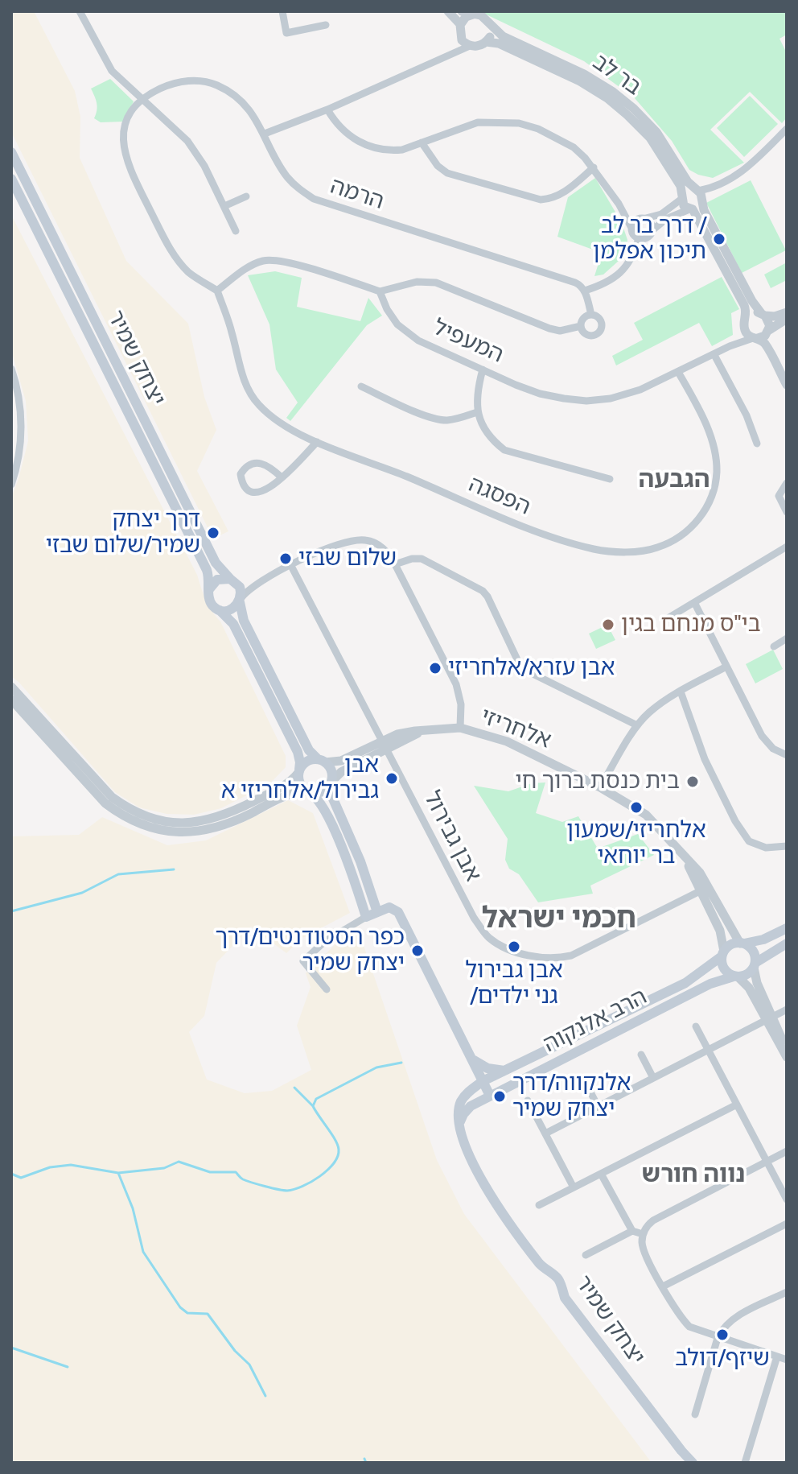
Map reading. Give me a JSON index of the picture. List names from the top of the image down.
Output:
{
  "streets": {
    "main road": ["יצחק שמיר", "הרב אלנקוה"],
    "street": [
      "בר לב",
      "הרמה",
      "המעפיל",
      "הפסגה",
      "אלחריזי",
      "אבן גבירול"
    ]
  },
  "crossings": [
    ["המעפיל", "הפסגה"],
    ["יצחק שמיר", "הרב אלנקוה"],
    ["אלחריזי", "אבן גבירול"],
    ["אלחריזי", "הרב אלנקוה"]
  ],
  "districts": ["הגבעה", "חכמי ישראל", "נווה חורש"],
  "places": [
    "דרך בר לב / תיכון אפלמן",
    "דרך יצחק שמיר/שלום שבזי",
    "שלום שבזי",
    "בי\"ס מנחם בגין",
    "אבן עזרא/אלחריזי",
    "אבן גבירול/אלחריזי א",
    "בית כנסת ברוך חי",
    "אלחריזי/שמעון בר יוחאי",
    "אבן גבירול /גני ילדים",
    "כפר הסטודנטים/דרך יצחק שמיר",
    "אלנקווה/דרך יצחק שמיר",
    "שיזף/דולב"
  ]
}
